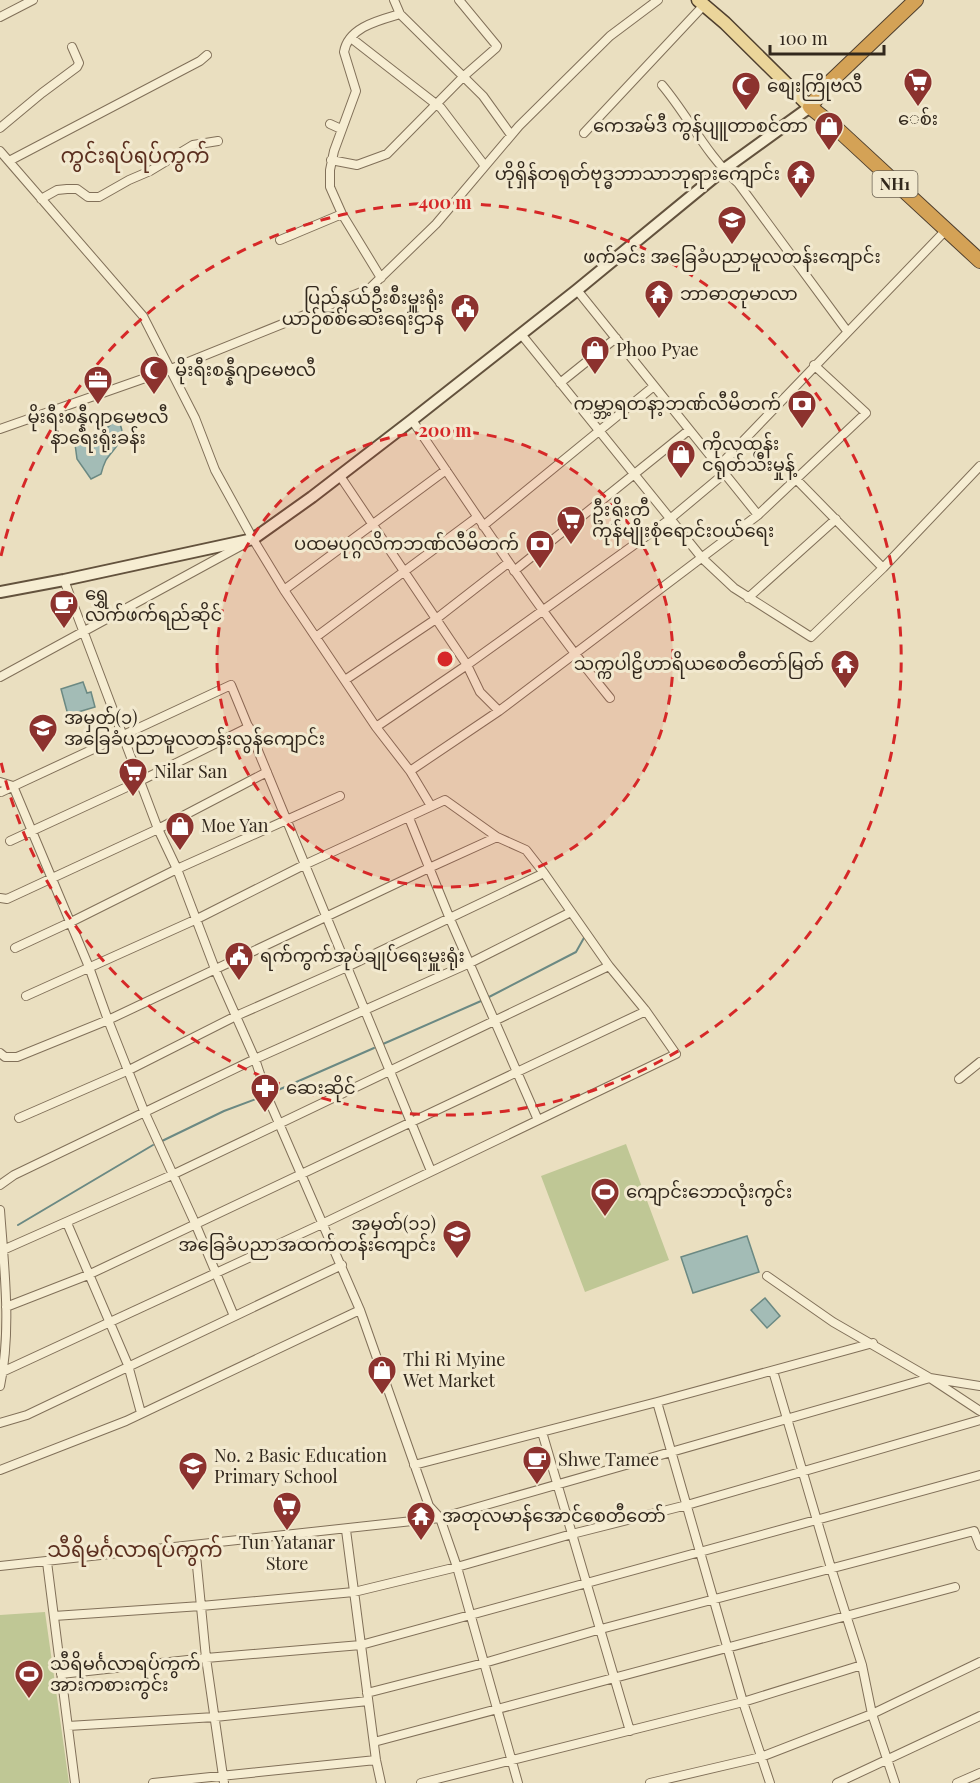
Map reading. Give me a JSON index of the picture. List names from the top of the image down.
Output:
{
  "streets": {
    "highway": ["NH1"]
  },
  "districts": ["ကွင်းရပ်ရပ်ကွက်", "သီရိမင်္ဂလာရပ်ကွက်"],
  "places": {
    "supermarket": [
      "ေစ်း",
      "ဦးရှိုးတီ ကုန်မျိုးစုံရောင်းဝယ်ရေး",
      "Nilar San",
      "Tun Yatanar Store"
    ],
    "mosque": ["စျေးကြိုဗလီ", "မိုးရီးစန္နီဂျာမေဗလီ"],
    "shop": [
      "ကေအမ်ဒီ ကွန်ပျူတာစင်တာ",
      "Phoo Pyae",
      "ကိုလှထွန်း ငရုတ်သီးမှုန့်",
      "Moe Yan",
      "Thi Ri Myine Wet Market"
    ],
    "temple": [
      "ဟိုရှိန်တရုတ်ဗုဒ္ဓဘာသာဘုရားကျောင်း",
      "ဘာဓာတုမာလာ",
      "သက္ကပါဠိဟာရိယစေတီတော်မြတ်",
      "အတုလမာန်အောင်စေတီတော်"
    ],
    "school or university": [
      "ဖက်ခင်း အခြေခံပညာမူလတန်းကျောင်း",
      "အမှတ်(၁) အခြေခံပညာမူလတန်းလွန်ကျောင်း",
      "အမှတ်(၁၁) အခြေခံပညာအထက်တန်းကျောင်း",
      "No. 2 Basic Education Primary School"
    ],
    "public building": ["ပြည်နယ်ဦးစီးမှူးရုံး ယာဉ်စစ်ဆေးရေးဌာန", "ရက်ကွက်အုပ်ချုပ်ရေးမှူးရုံး"],
    "office": ["မိုးရီးစန္နီဂျာမေဗလီ နာရေးရုံးခန်း"],
    "bank": ["ကမ္ဘာ့ရတနာ့ဘဏ်လီမိတက်", "ပထမပုဂ္ဂလိကဘဏ်လီမိတက်"],
    "cafe": ["ရွှေ လက်ဖက်ရည်ဆိုင်", "Shwe Tamee"],
    "pharmacy": ["ဆေးဆိုင်"],
    "sports": ["ကျောင်းဘောလုံးကွင်း", "သီရိမင်္ဂလာရပ်ကွက် အားကစားကွင်း"]
  },
  "scale_bar": "100 m",
  "rings": ["400 m", "200 m"]
}
